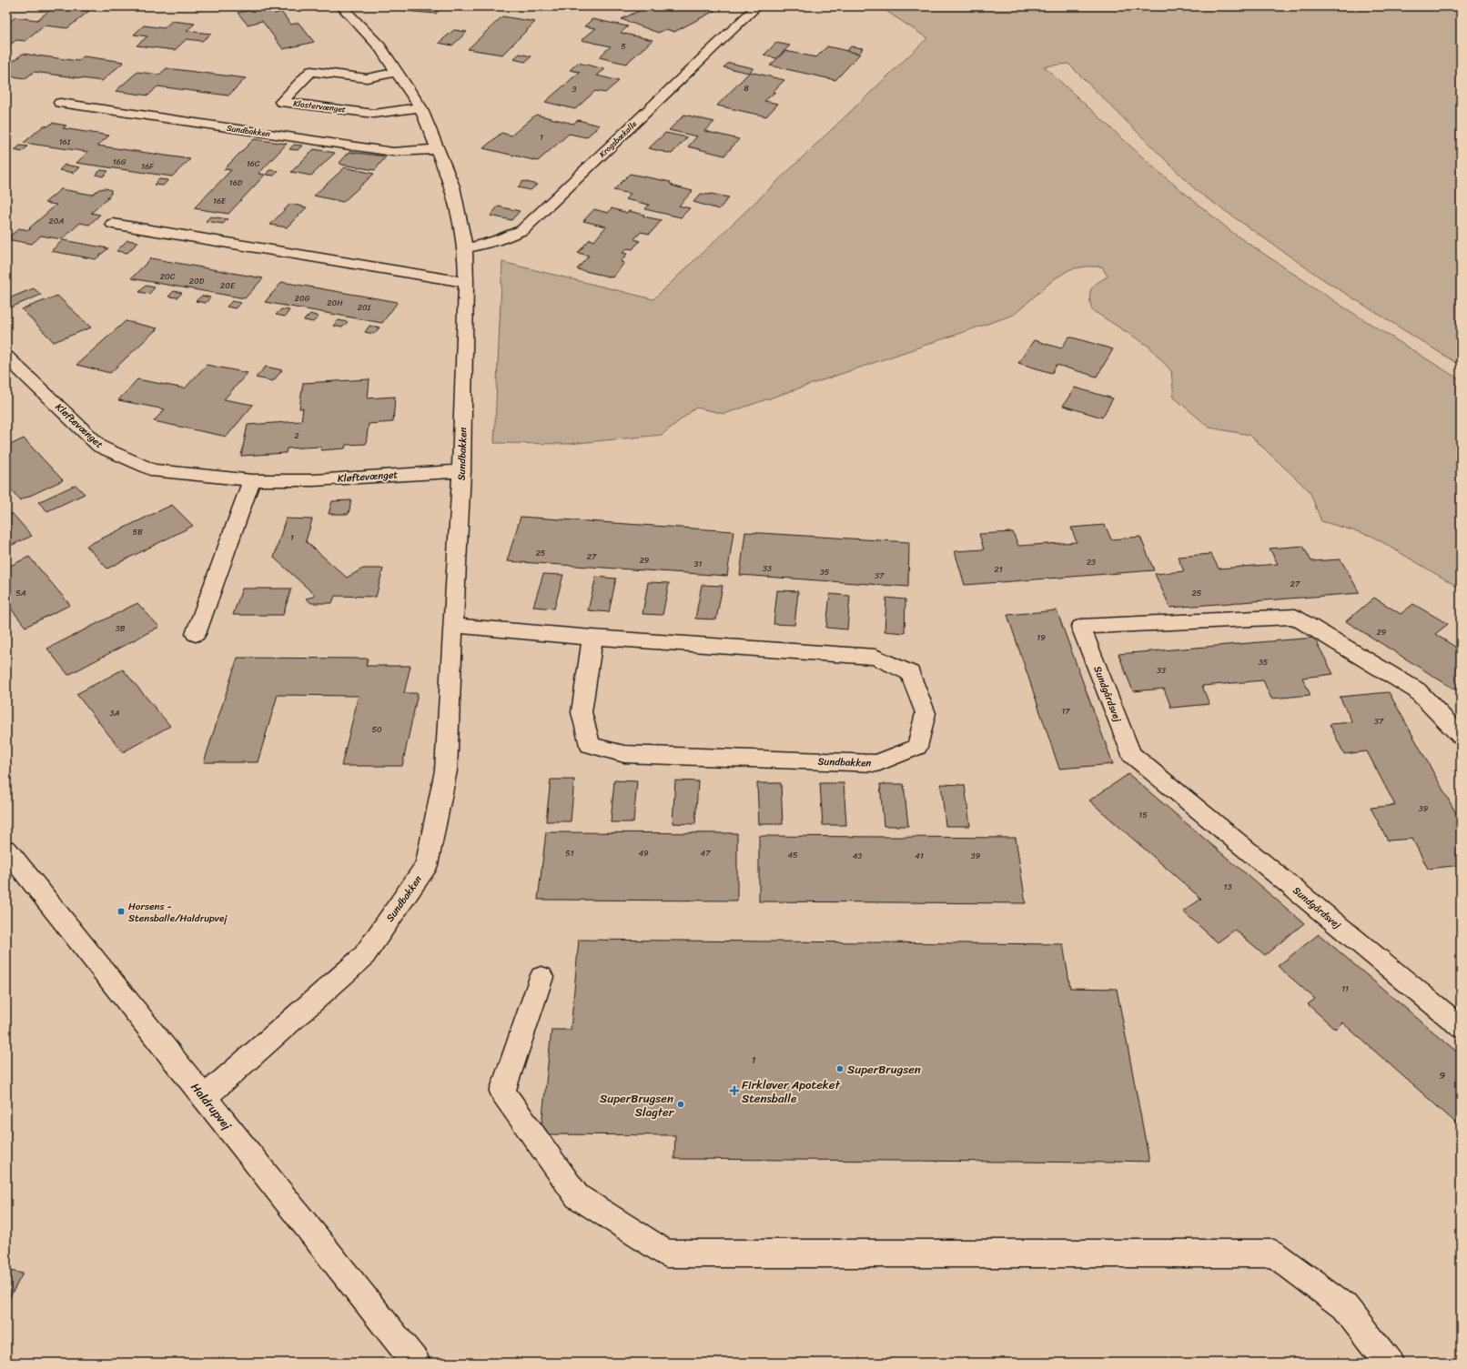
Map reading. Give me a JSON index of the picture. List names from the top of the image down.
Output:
{
  "streets": {
    "street": [
      "Klostervænget",
      "Sundbakken",
      "Krogsbækalle",
      "Kløftevænget",
      "Sundgårdsvej",
      "Haldrupvej"
    ]
  },
  "crossings": [
    ["Klostervænget", "Sundbakken"],
    ["Sundbakken", "Krogsbækalle"],
    ["Sundbakken", "Kløftevænget"],
    ["Sundbakken", "Haldrupvej"]
  ],
  "places": {
    "transit": ["Horsens - Stensballe/Haldrupvej"],
    "other": ["SuperBrugsen", "SuperBrugsen Slagter"],
    "health": ["Firkløver Apoteket Stensballe"]
  },
  "house_numbers": [
    "5",
    "8",
    "3",
    "1",
    "16I",
    "16G",
    "16C",
    "16F",
    "16D",
    "16E",
    "20A",
    "20C",
    "20D",
    "20E",
    "20G",
    "20H",
    "20I",
    "2",
    "5B",
    "1",
    "25",
    "27",
    "29",
    "23",
    "31",
    "33",
    "21",
    "35",
    "37",
    "27",
    "5A",
    "25",
    "3B",
    "29",
    "19",
    "35",
    "33",
    "17",
    "3A",
    "37",
    "50",
    "39",
    "15",
    "51",
    "49",
    "47",
    "45",
    "43",
    "41",
    "39",
    "13",
    "11",
    "1",
    "9"
  ]
}
